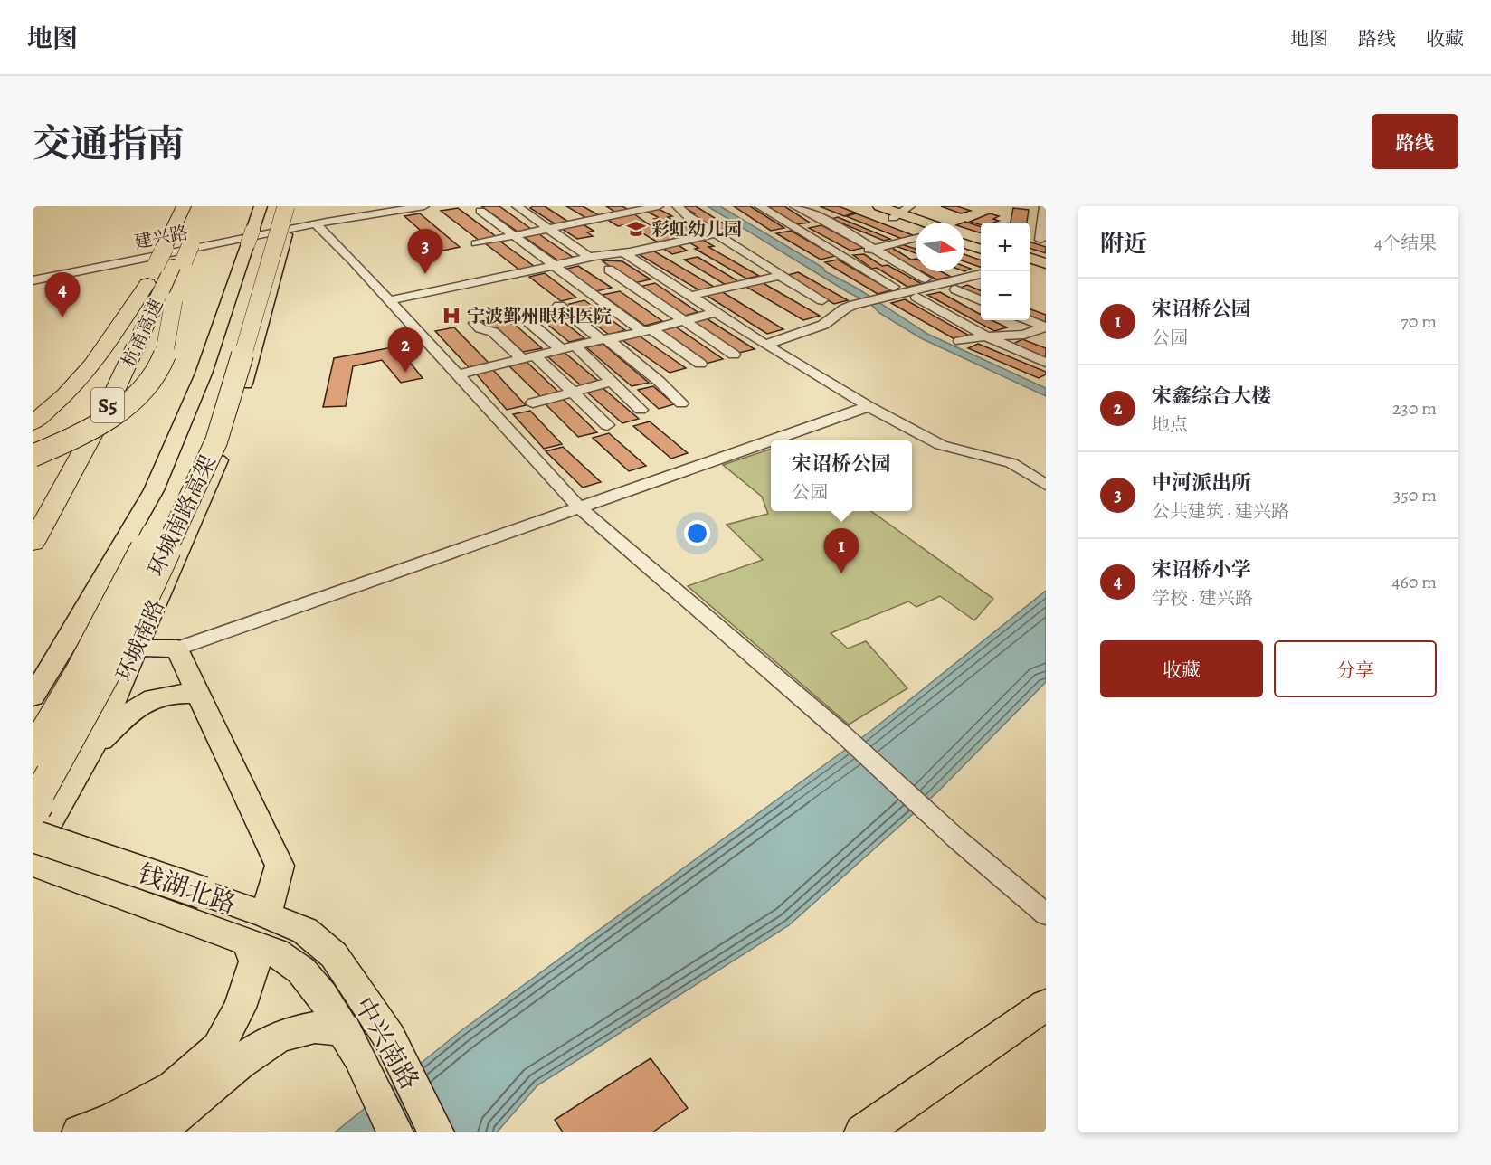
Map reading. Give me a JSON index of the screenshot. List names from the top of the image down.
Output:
{
  "streets": {
    "highway": ["杭甬高速", "S5", "环城南路高架"],
    "main road": ["环城南路", "钱湖北路", "中兴南路"],
    "street": ["建兴路"]
  },
  "crossings": [
    ["环城南路高架", "环城南路"],
    ["钱湖北路", "中兴南路"]
  ],
  "places": {
    "school or university": ["彩虹幼儿园"],
    "hospital": ["宁波鄞州眼科医院"]
  },
  "north": "right",
  "page": {
    "header": "地图",
    "nav": ["地图", "路线", "收藏"],
    "title": "交通指南",
    "buttons": [
      "路线",
      ["收藏", "分享"]
    ],
    "heading": ["附近", "4个结果"],
    "map_buttons": ["+", "−"],
    "pins": [
      "3",
      "4",
      "2",
      "1"
    ],
    "list": [
      {
        "mark": "1",
        "name": "宋诏桥公园",
        "note": "公园",
        "value": "70 m"
      },
      {
        "mark": "2",
        "name": "宋鑫综合大楼",
        "note": "地点",
        "value": "230 m"
      },
      {
        "mark": "3",
        "name": "中河派出所",
        "note": "公共建筑 · 建兴路",
        "value": "350 m"
      },
      {
        "mark": "4",
        "name": "宋诏桥小学",
        "note": "学校 · 建兴路",
        "value": "460 m"
      }
    ],
    "popup": ["宋诏桥公园", "公园"]
  }
}
